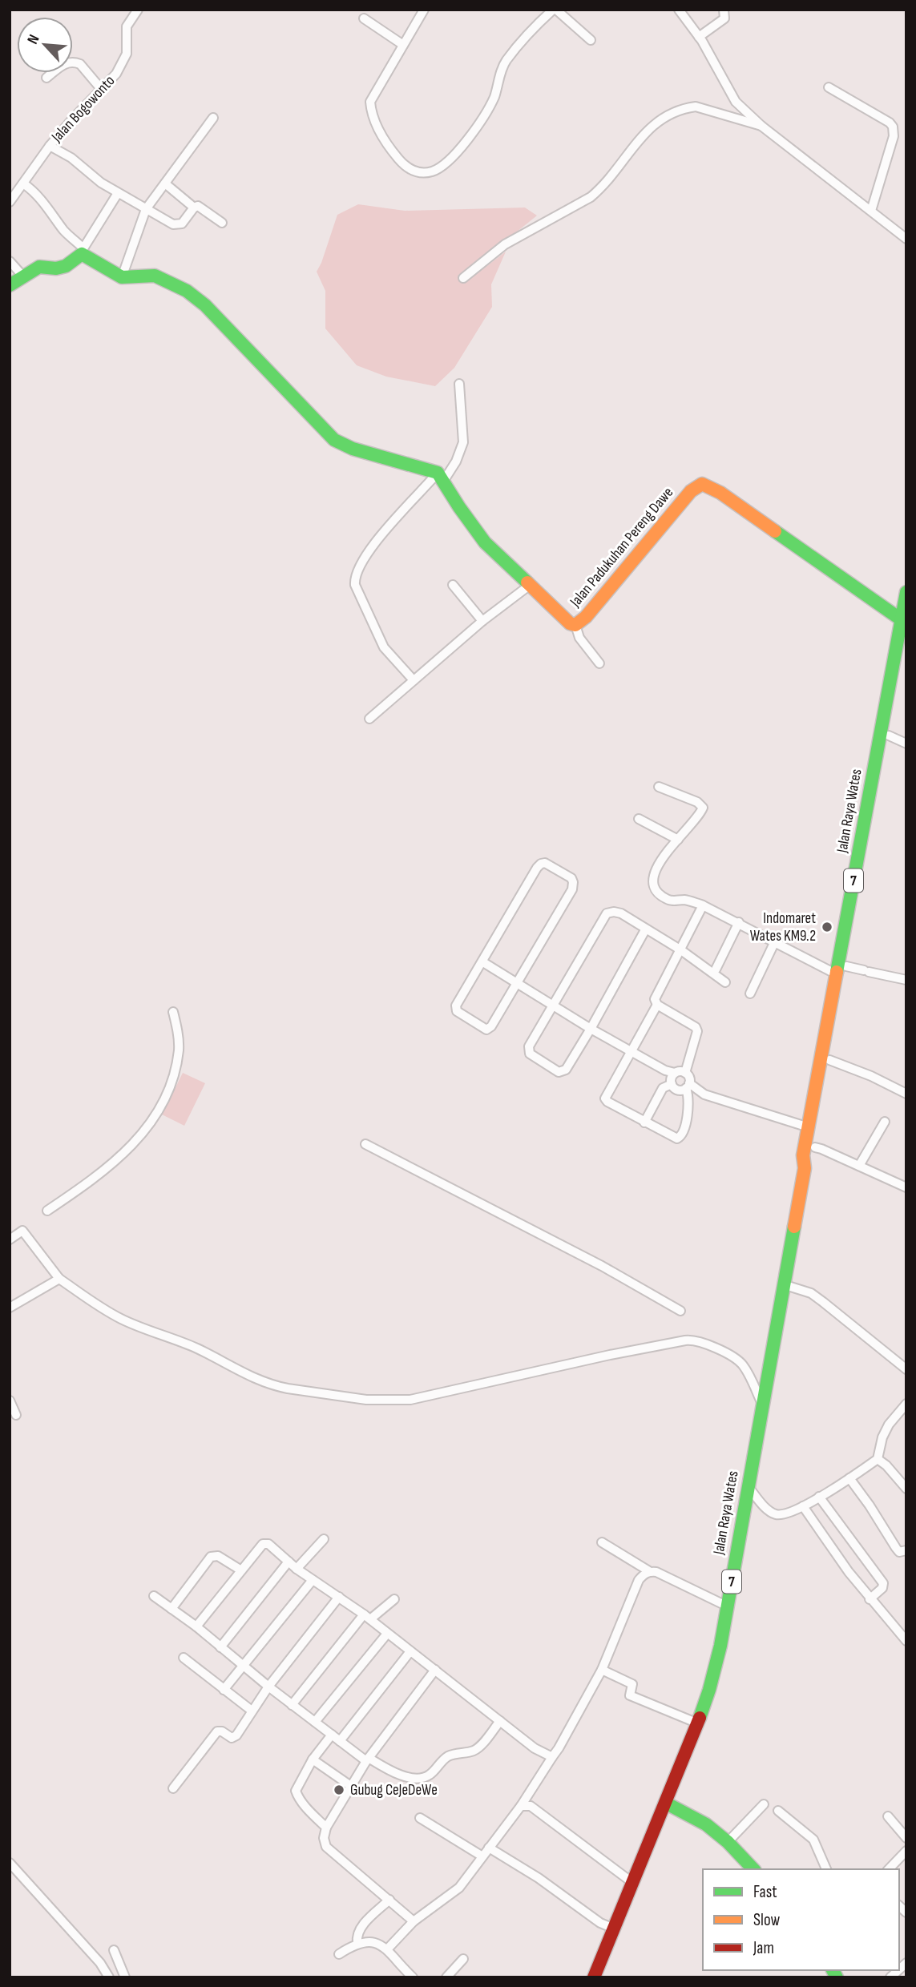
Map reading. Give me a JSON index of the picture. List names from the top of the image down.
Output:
{
  "streets": {
    "main road": ["Jalan Padukuhan Pereng Dawe", "Jalan Raya Wates", "7"],
    "street": ["Jalan Bogowonto"]
  },
  "crossings": [
    ["Jalan Padukuhan Pereng Dawe", "Jalan Raya Wates"]
  ],
  "places": ["Indomaret Wates KM9.2", "Gubug CeJeDeWe"],
  "legend": ["Fast", "Slow", "Jam"],
  "north": "top left"
}
